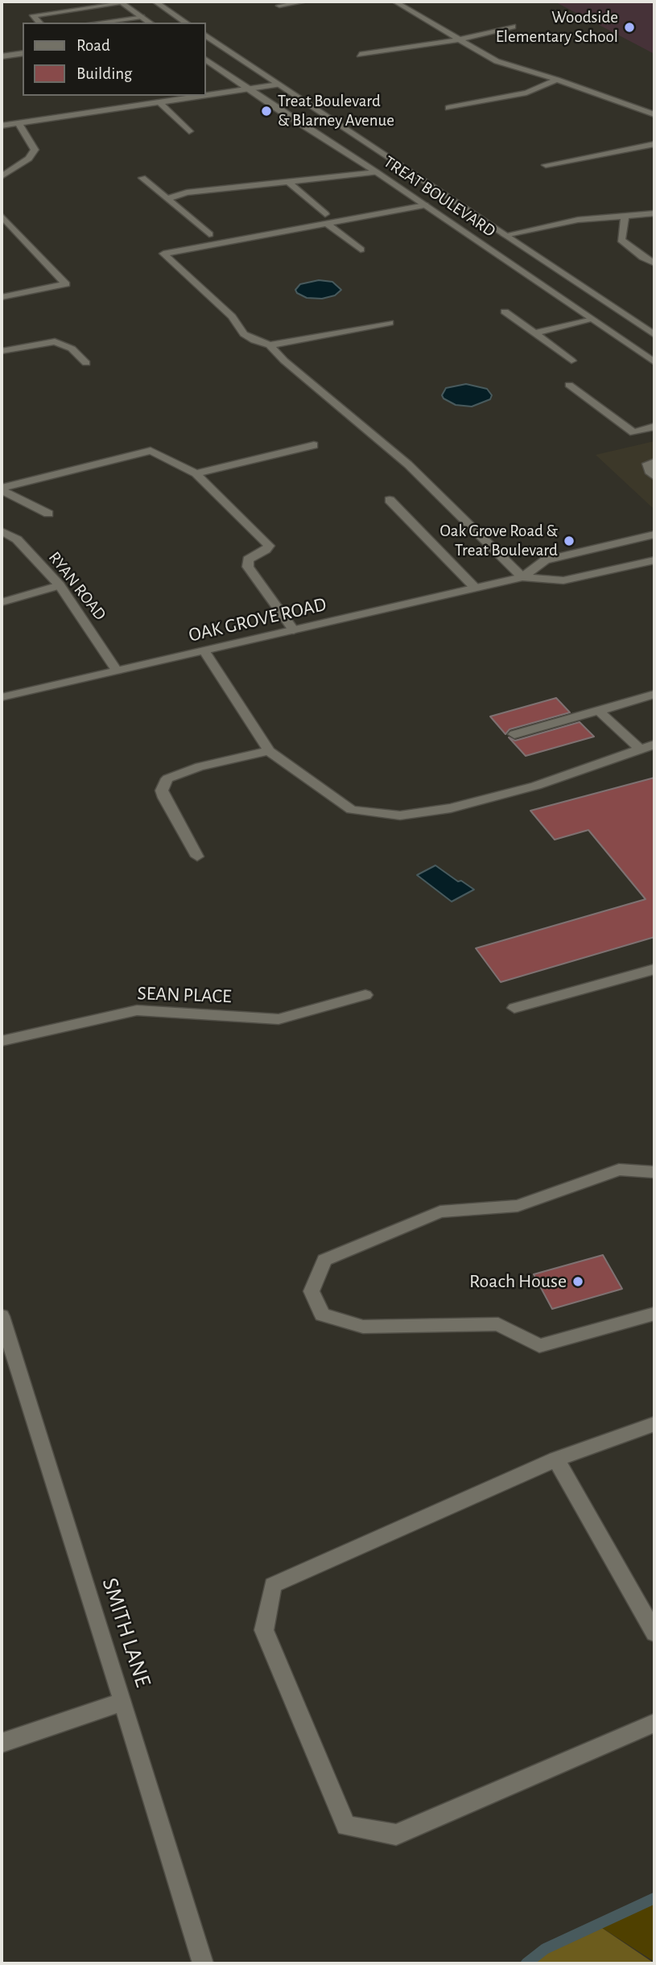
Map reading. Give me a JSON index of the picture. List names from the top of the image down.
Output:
{
  "streets": {
    "street": [
      "TREAT BOULEVARD",
      "RYAN ROAD",
      "OAK GROVE ROAD",
      "SEAN PLACE",
      "SMITH LANE"
    ]
  },
  "crossings": [
    ["RYAN ROAD", "OAK GROVE ROAD"]
  ],
  "places": [
    "Woodside Elementary School",
    "Treat Boulevard & Blarney Avenue",
    "Oak Grove Road & Treat Boulevard",
    "Roach House"
  ],
  "legend": ["Road", "Building"]
}
